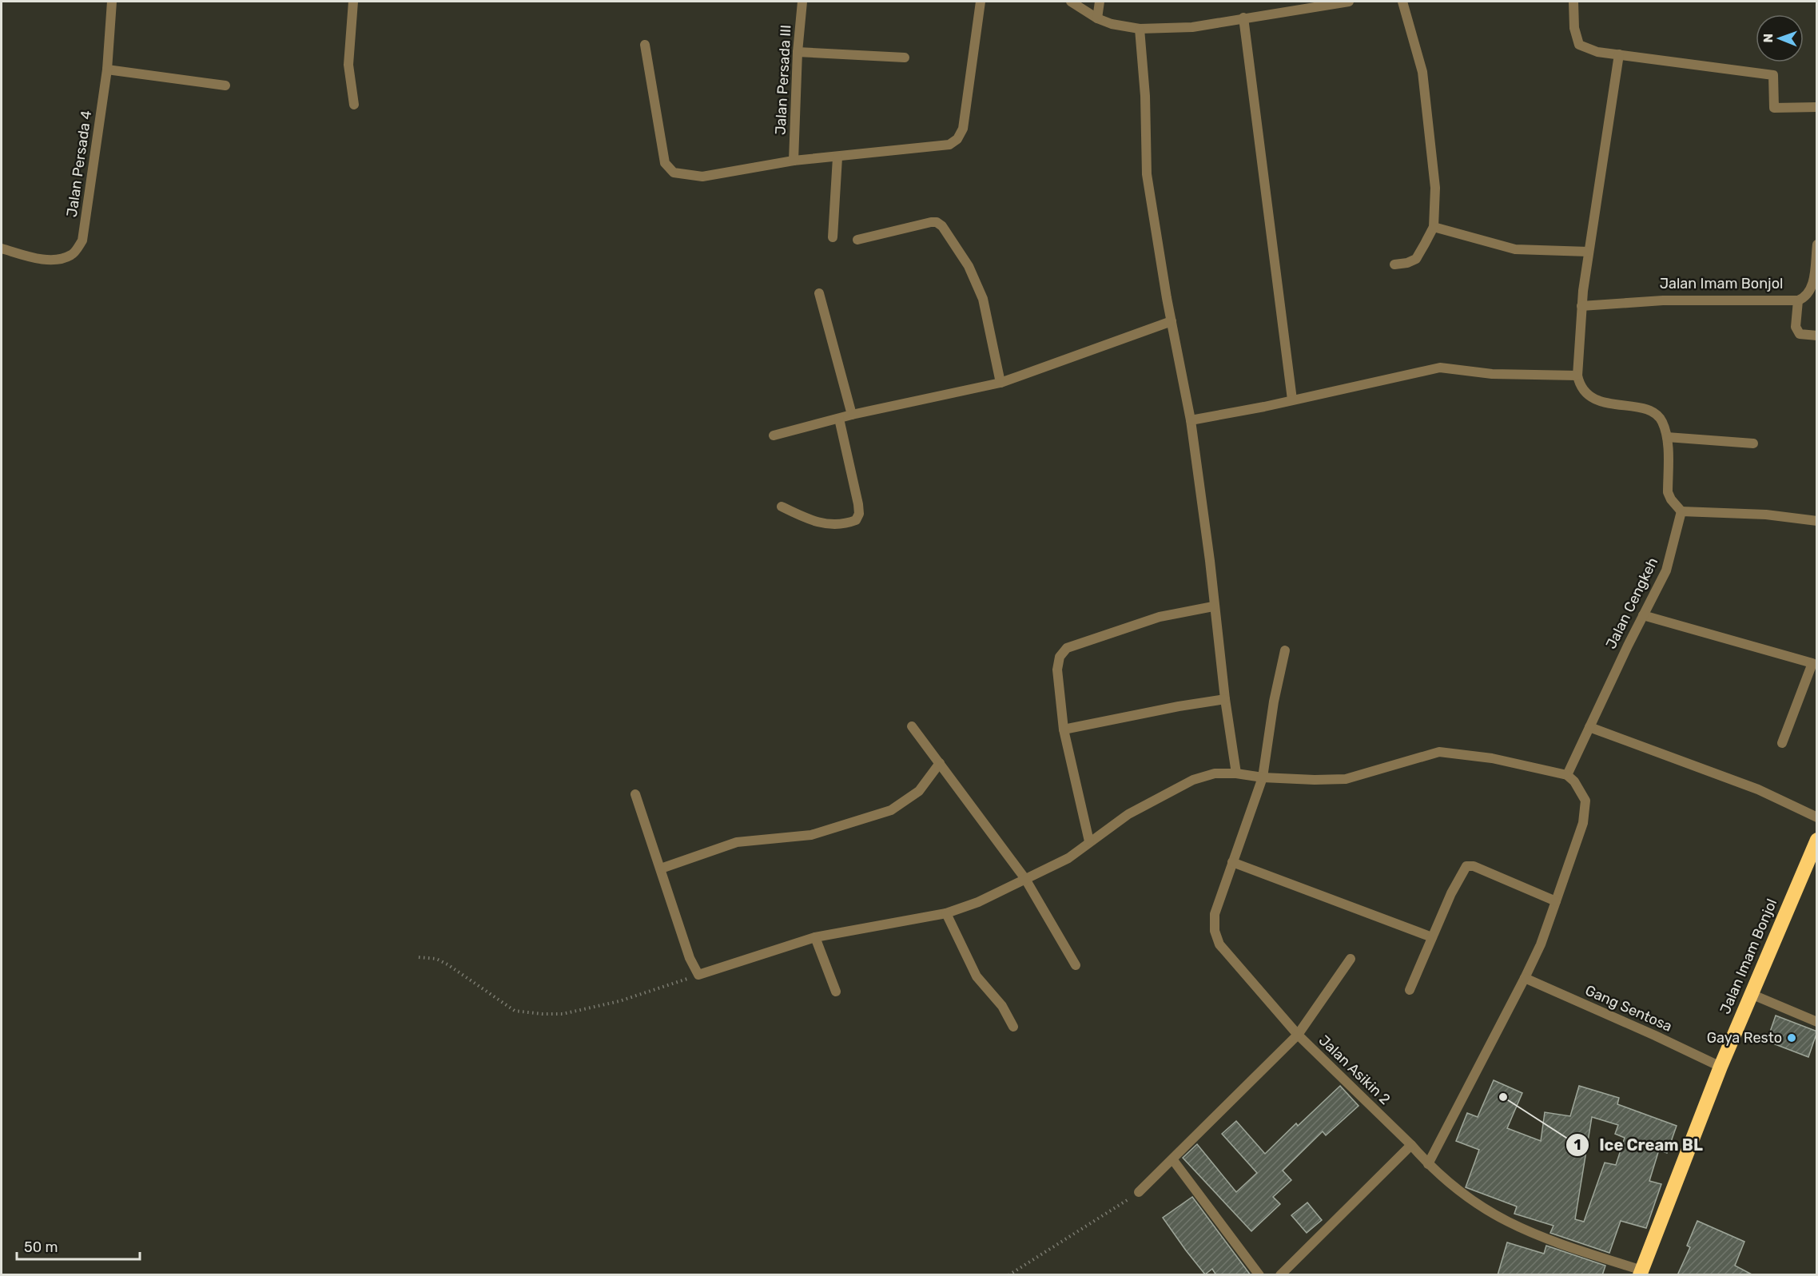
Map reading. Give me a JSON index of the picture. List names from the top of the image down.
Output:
{
  "streets": {
    "highway": ["Jalan Imam Bonjol"],
    "street": [
      "Jalan Persada III",
      "Jalan Persada 4",
      "Jalan Cengkeh",
      "Gang Sentosa",
      "Jalan Asikin 2"
    ]
  },
  "crossings": [
    ["Jalan Imam Bonjol", "Gang Sentosa"],
    ["Jalan Imam Bonjol", "Jalan Asikin 2"]
  ],
  "places": ["Gaya Resto", "Ice Cream BL"],
  "scale_bar": "50 m",
  "north": "left"
}
